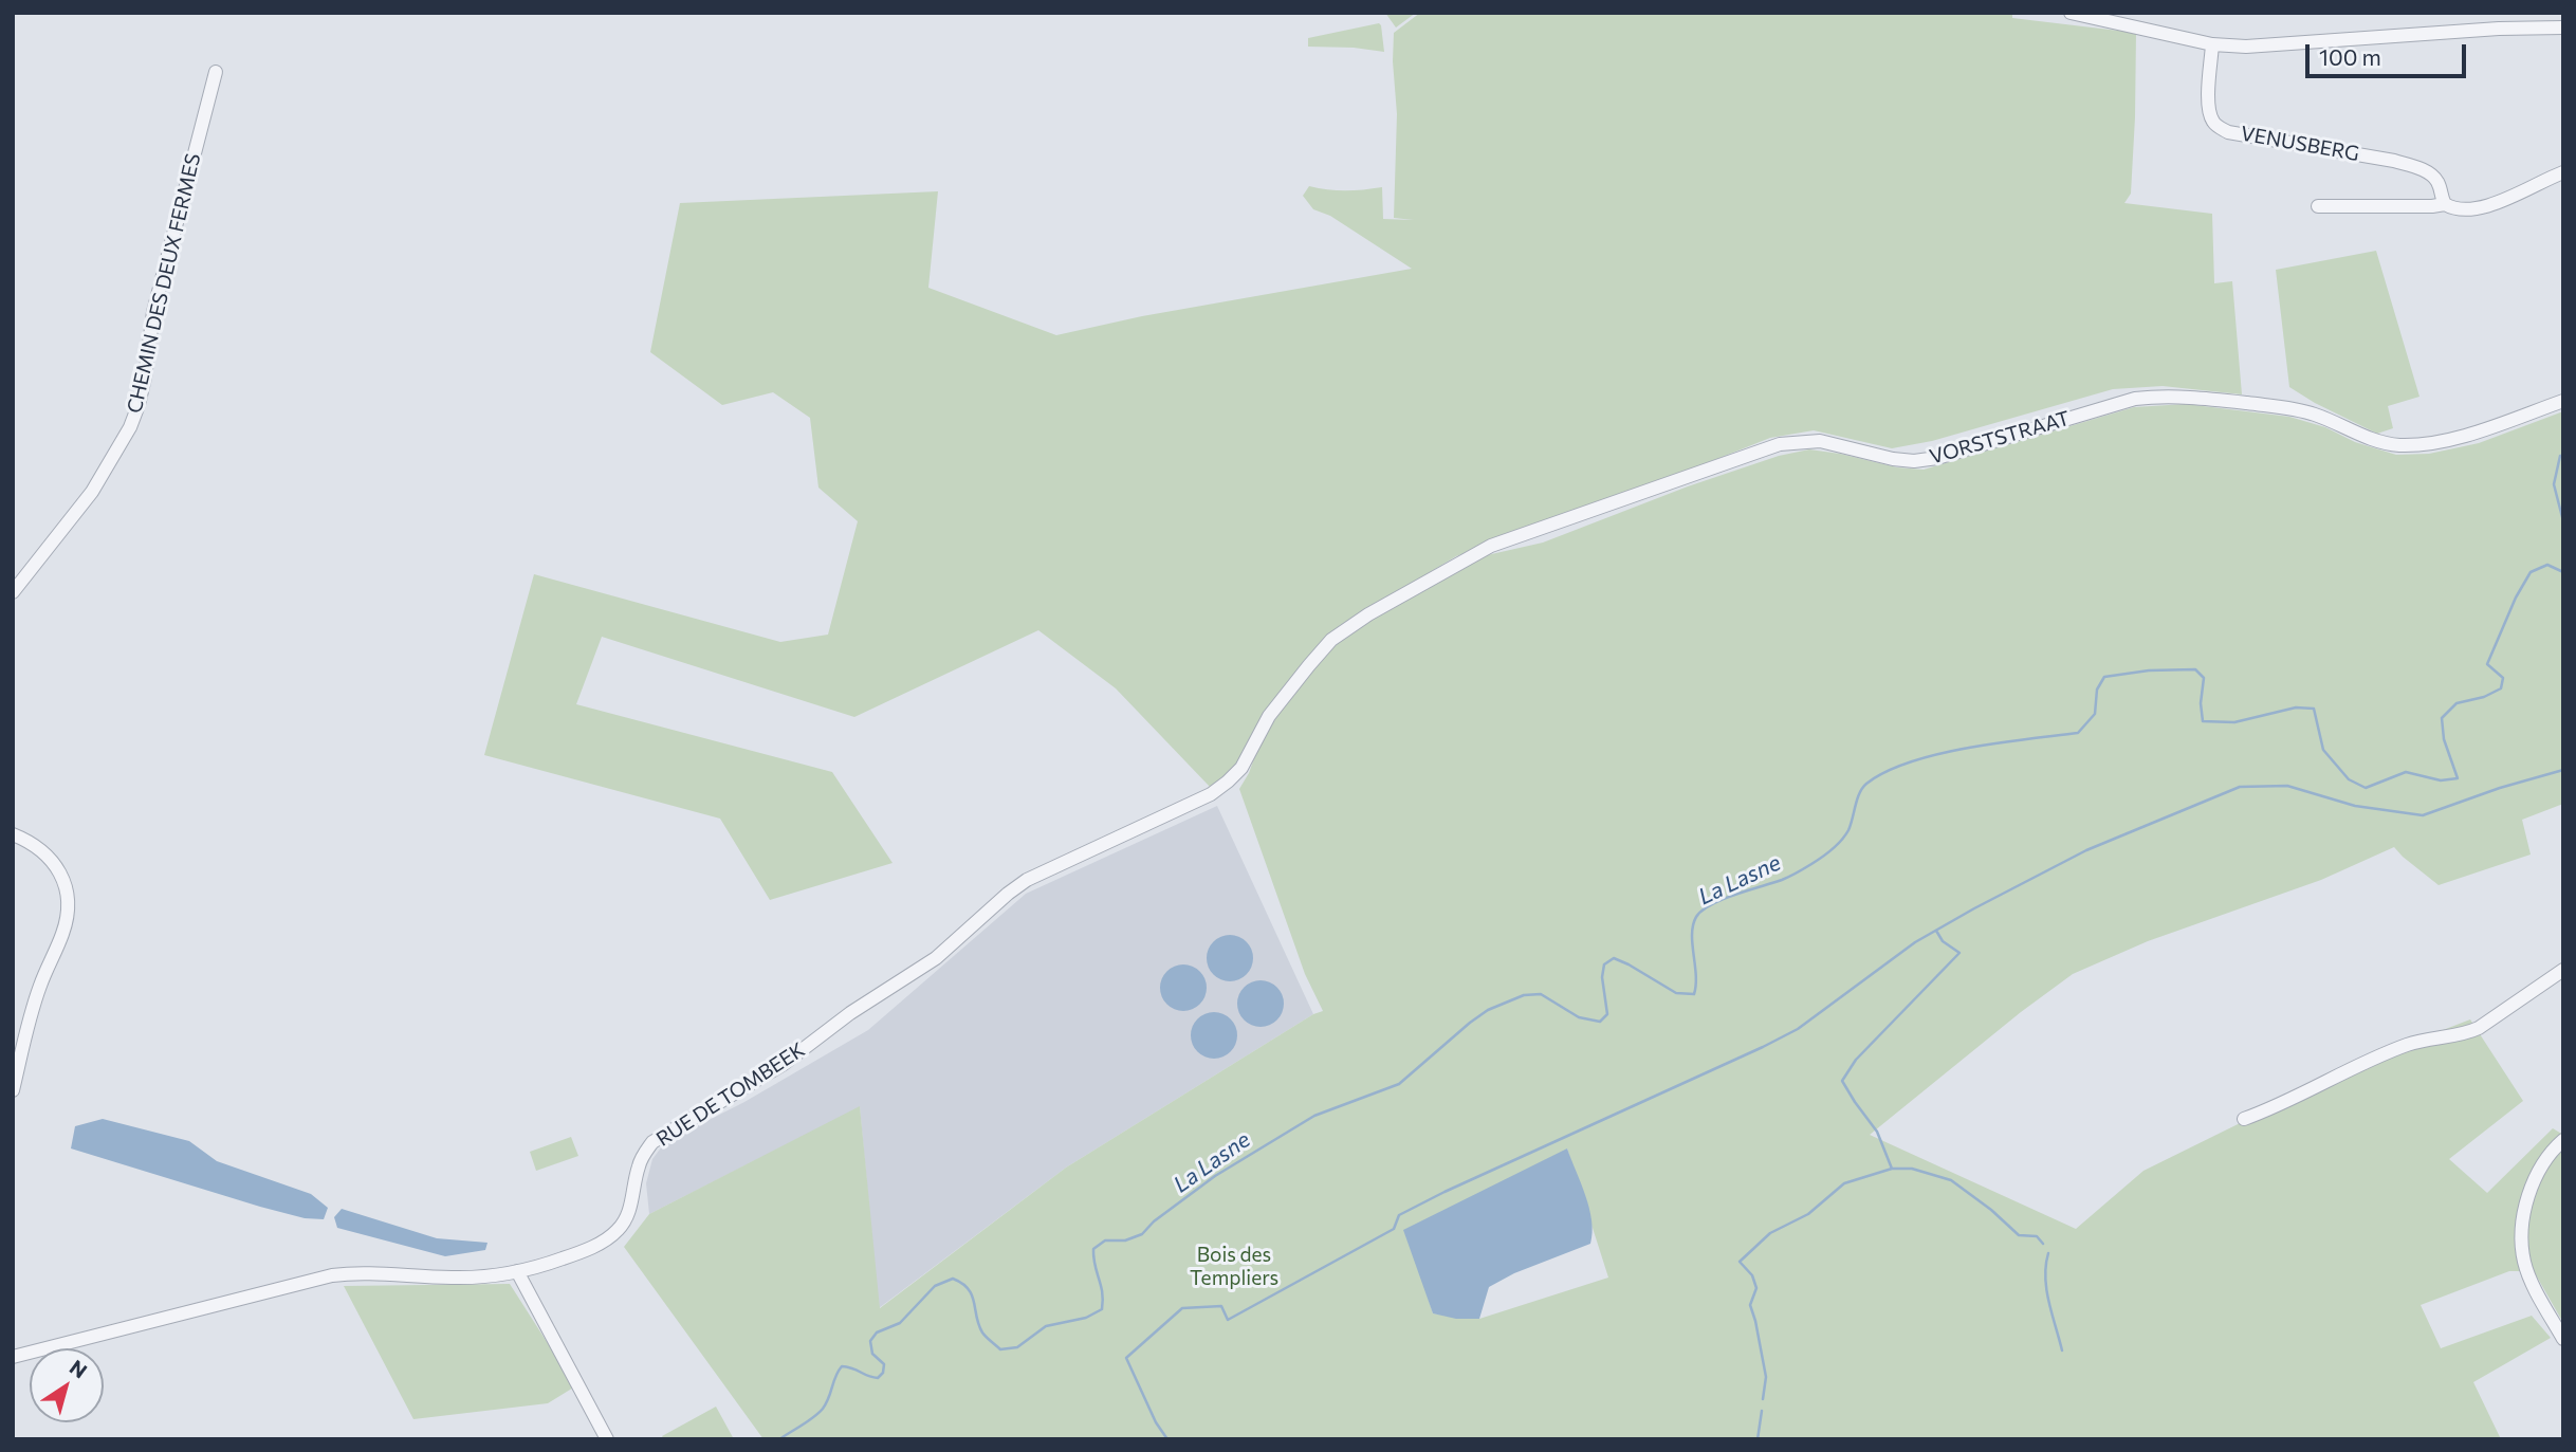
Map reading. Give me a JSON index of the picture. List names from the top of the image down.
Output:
{
  "streets": {
    "street": [
      "VENUSBERG",
      "CHEMIN DES DEUX FERMES",
      "VORSTSTRAAT",
      "RUE DE TOMBEEK"
    ]
  },
  "crossings": [
    ["VORSTSTRAAT", "RUE DE TOMBEEK"]
  ],
  "water": ["La Lasne"],
  "parks": ["Bois des Templiers"],
  "scale_bar": "100 m",
  "north": "top right"
}
